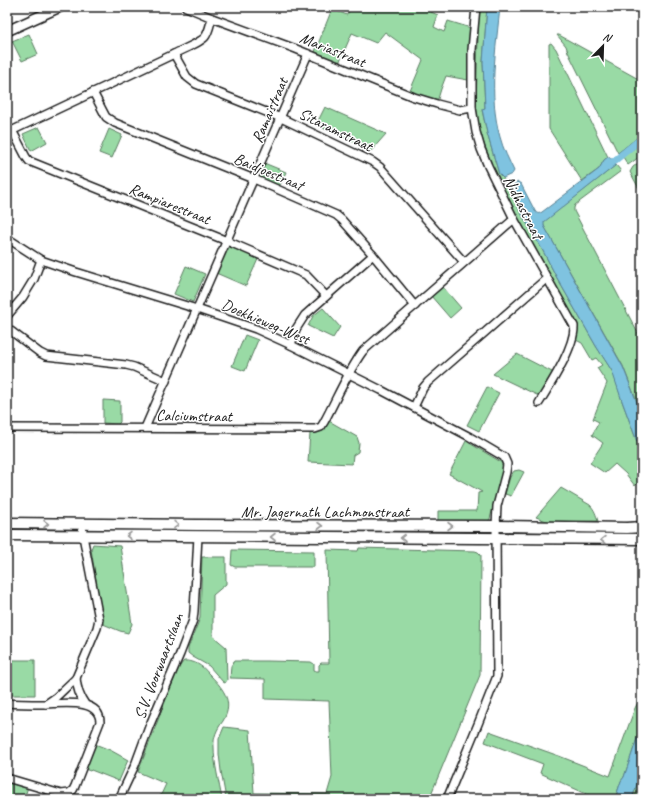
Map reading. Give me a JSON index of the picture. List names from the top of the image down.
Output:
{
  "streets": {
    "main road": ["Mr. Jagernath Lachmonstraat"],
    "street": [
      "Mariastraat",
      "Ramaistraat",
      "Sitaramstraat",
      "Baidjoestraat",
      "Rampiarestraat",
      "Nidhastraat",
      "Doekhieweg-West",
      "Calciumstraat",
      "S.V. Voorwaartslaan"
    ]
  },
  "crossings": [
    ["Mariastraat", "Ramaistraat"],
    ["Mariastraat", "Nidhastraat"],
    ["Ramaistraat", "Sitaramstraat"],
    ["Ramaistraat", "Baidjoestraat"],
    ["Ramaistraat", "Rampiarestraat"],
    ["Ramaistraat", "Doekhieweg-West"],
    ["Ramaistraat", "Calciumstraat"],
    ["Sitaramstraat", "Calciumstraat"],
    ["Baidjoestraat", "Calciumstraat"],
    ["Nidhastraat", "Calciumstraat"],
    ["Doekhieweg-West", "Calciumstraat"],
    ["Doekhieweg-West", "Mr. Jagernath Lachmonstraat"],
    ["Mr. Jagernath Lachmonstraat", "S.V. Voorwaartslaan"]
  ],
  "north": "top right"
}
